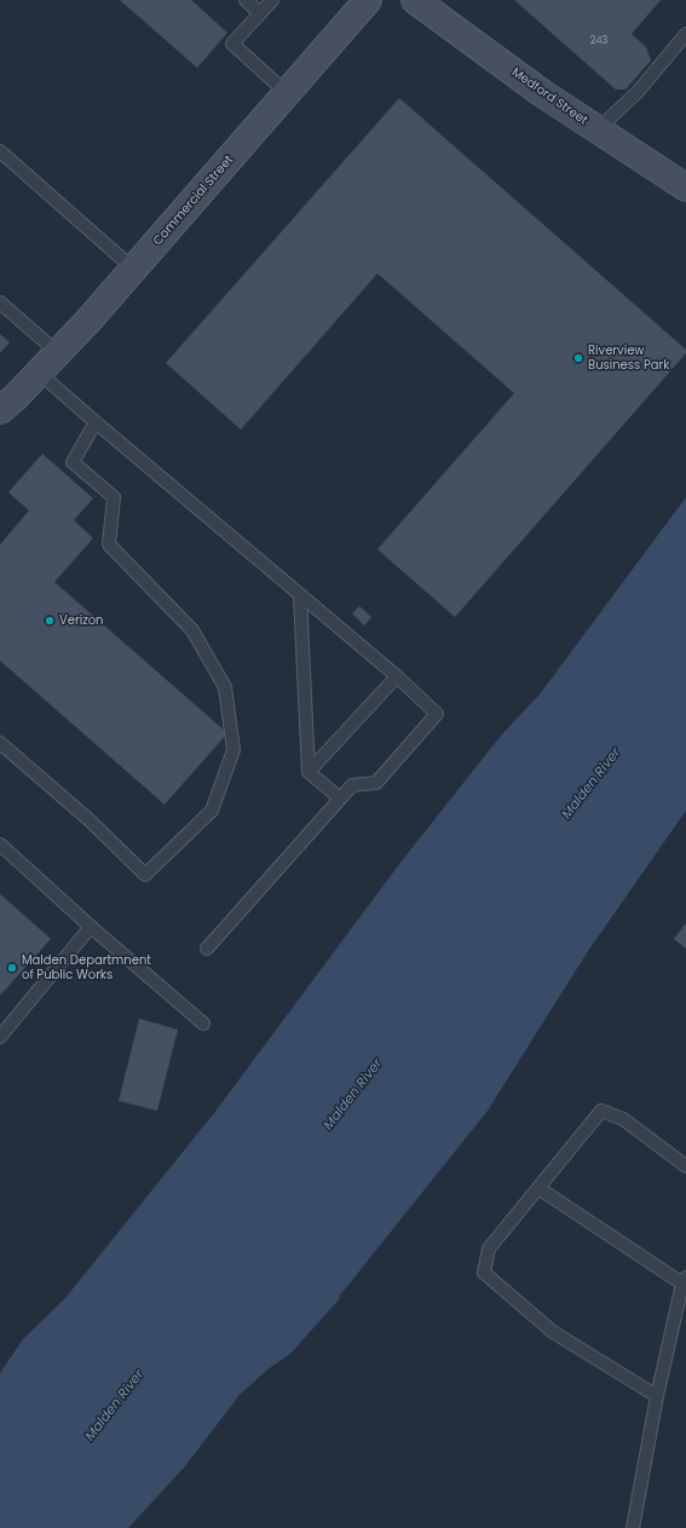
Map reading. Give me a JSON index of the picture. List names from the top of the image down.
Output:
{
  "streets": {
    "main road": ["Medford Street", "Commercial Street"]
  },
  "water": ["Malden River"],
  "places": ["Riverview Business Park", "Verizon", "Malden Departmnent of Public Works"],
  "house_numbers": ["243"]
}
